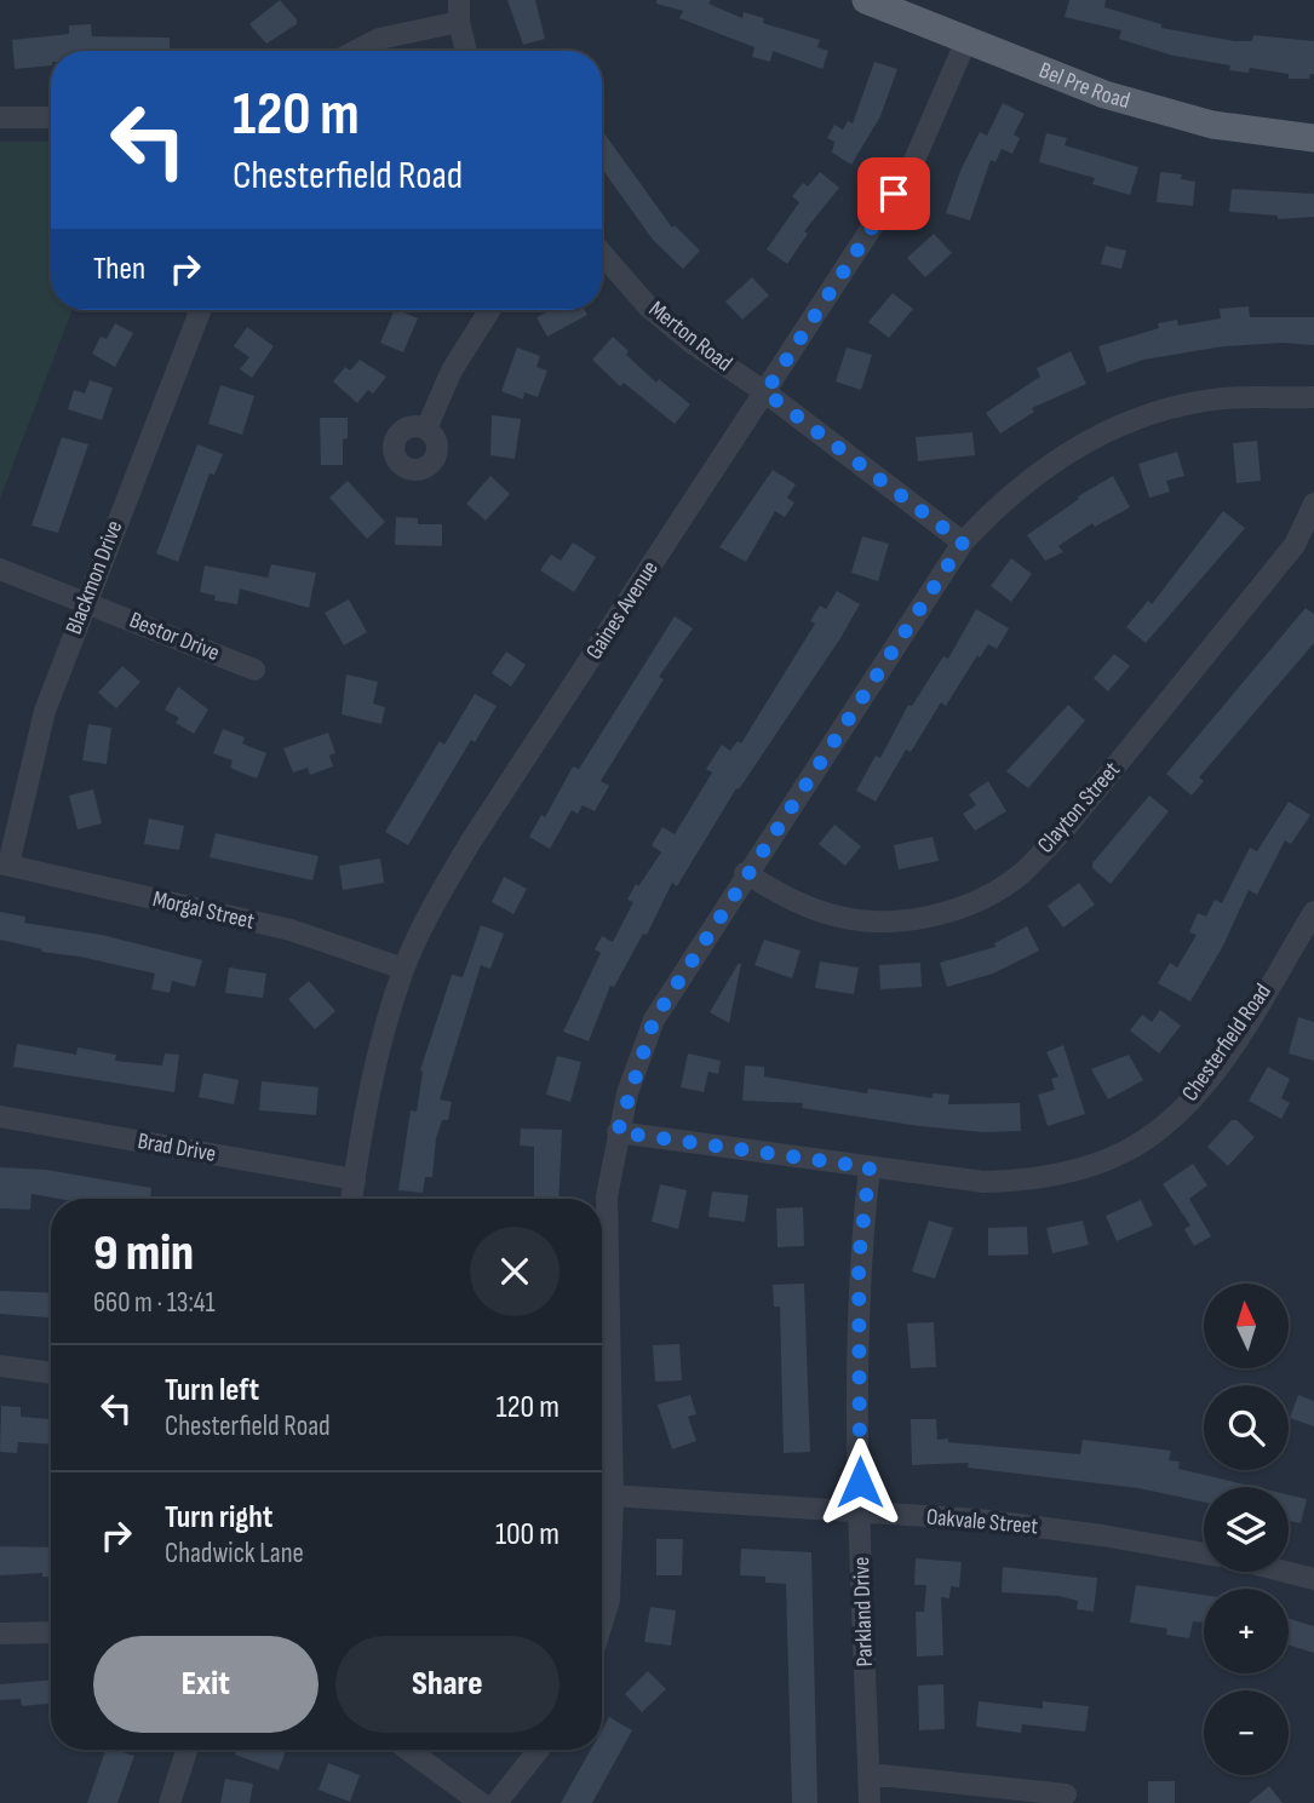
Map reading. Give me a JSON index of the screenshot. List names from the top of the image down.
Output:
{
  "streets": {
    "main road": ["Bel Pre Road"],
    "street": [
      "Merton Road",
      "Blackmon Drive",
      "Gaines Avenue",
      "Bestor Drive",
      "Clayton Street",
      "Morgal Street",
      "Chesterfield Road",
      "Brad Drive",
      "Oakvale Street",
      "Parkland Drive"
    ]
  },
  "crossings": [
    ["Bel Pre Road", "Gaines Avenue"],
    ["Merton Road", "Gaines Avenue"],
    ["Blackmon Drive", "Bestor Drive"],
    ["Blackmon Drive", "Morgal Street"],
    ["Gaines Avenue", "Morgal Street"],
    ["Gaines Avenue", "Brad Drive"],
    ["Chesterfield Road", "Parkland Drive"],
    ["Oakvale Street", "Parkland Drive"]
  ],
  "north": "top",
  "page": {
    "turn": ["120 m", "Chesterfield Road"],
    "then": "Then",
    "heading": ["9 min", "660 m · 13:41"],
    "map_buttons": ["+", "−"],
    "list": [
      {
        "name": "Turn left",
        "note": "Chesterfield Road",
        "value": "120 m"
      },
      {
        "name": "Turn right",
        "note": "Chadwick Lane",
        "value": "100 m"
      }
    ],
    "buttons": ["Exit", "Share"]
  }
}
